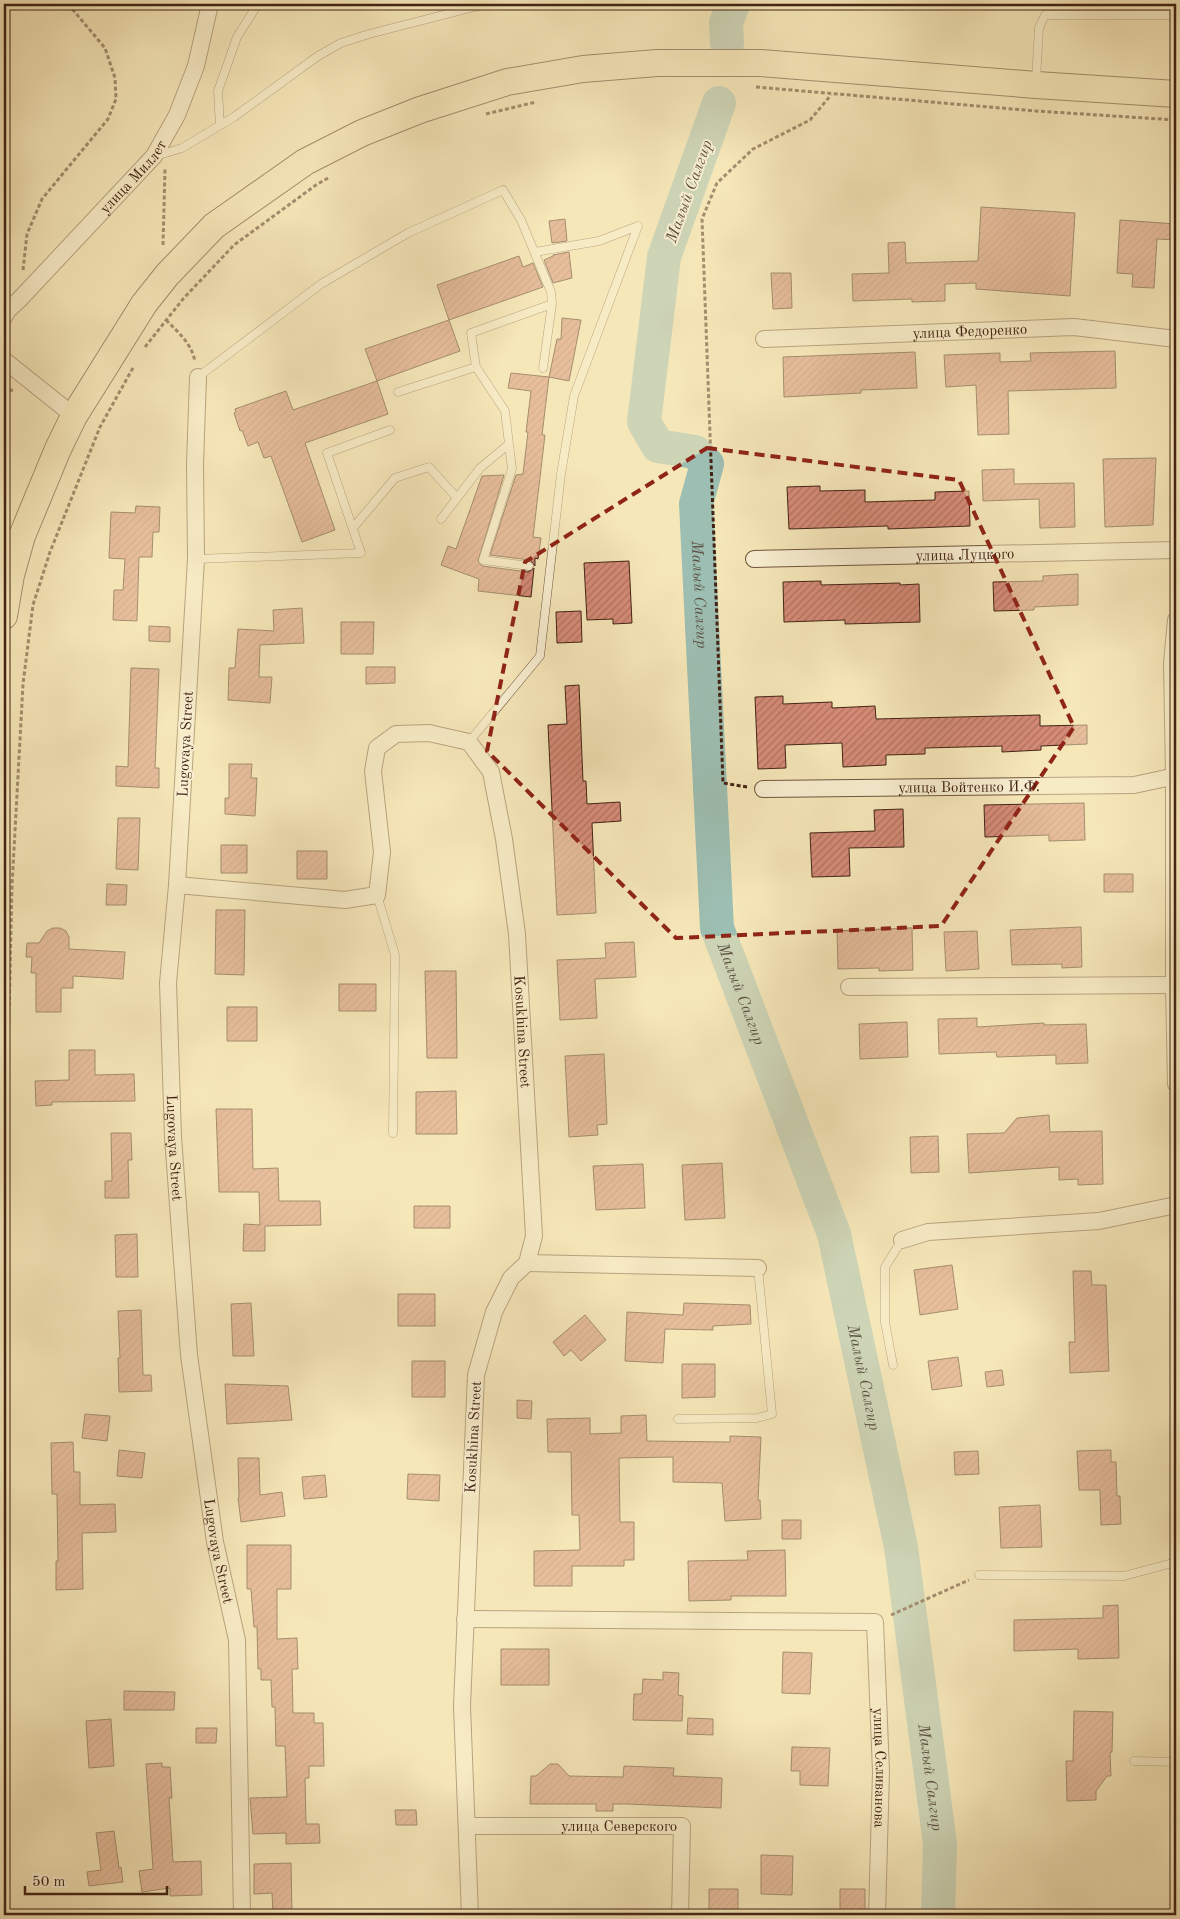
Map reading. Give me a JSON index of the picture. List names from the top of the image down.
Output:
{
  "streets": {
    "street": [
      "улица Миллет",
      "улица Федоренко",
      "улица Луцкого",
      "Lugovaya Street",
      "улица Войтенко И.Ф.",
      "Kosukhina Street",
      "улица Селиванова",
      "улица Северского"
    ]
  },
  "crossings": [
    ["Kosukhina Street", "улица Селиванова"],
    ["Kosukhina Street", "улица Северского"]
  ],
  "water": ["Малый Салгир"],
  "scale_bar": "50 m"
}
